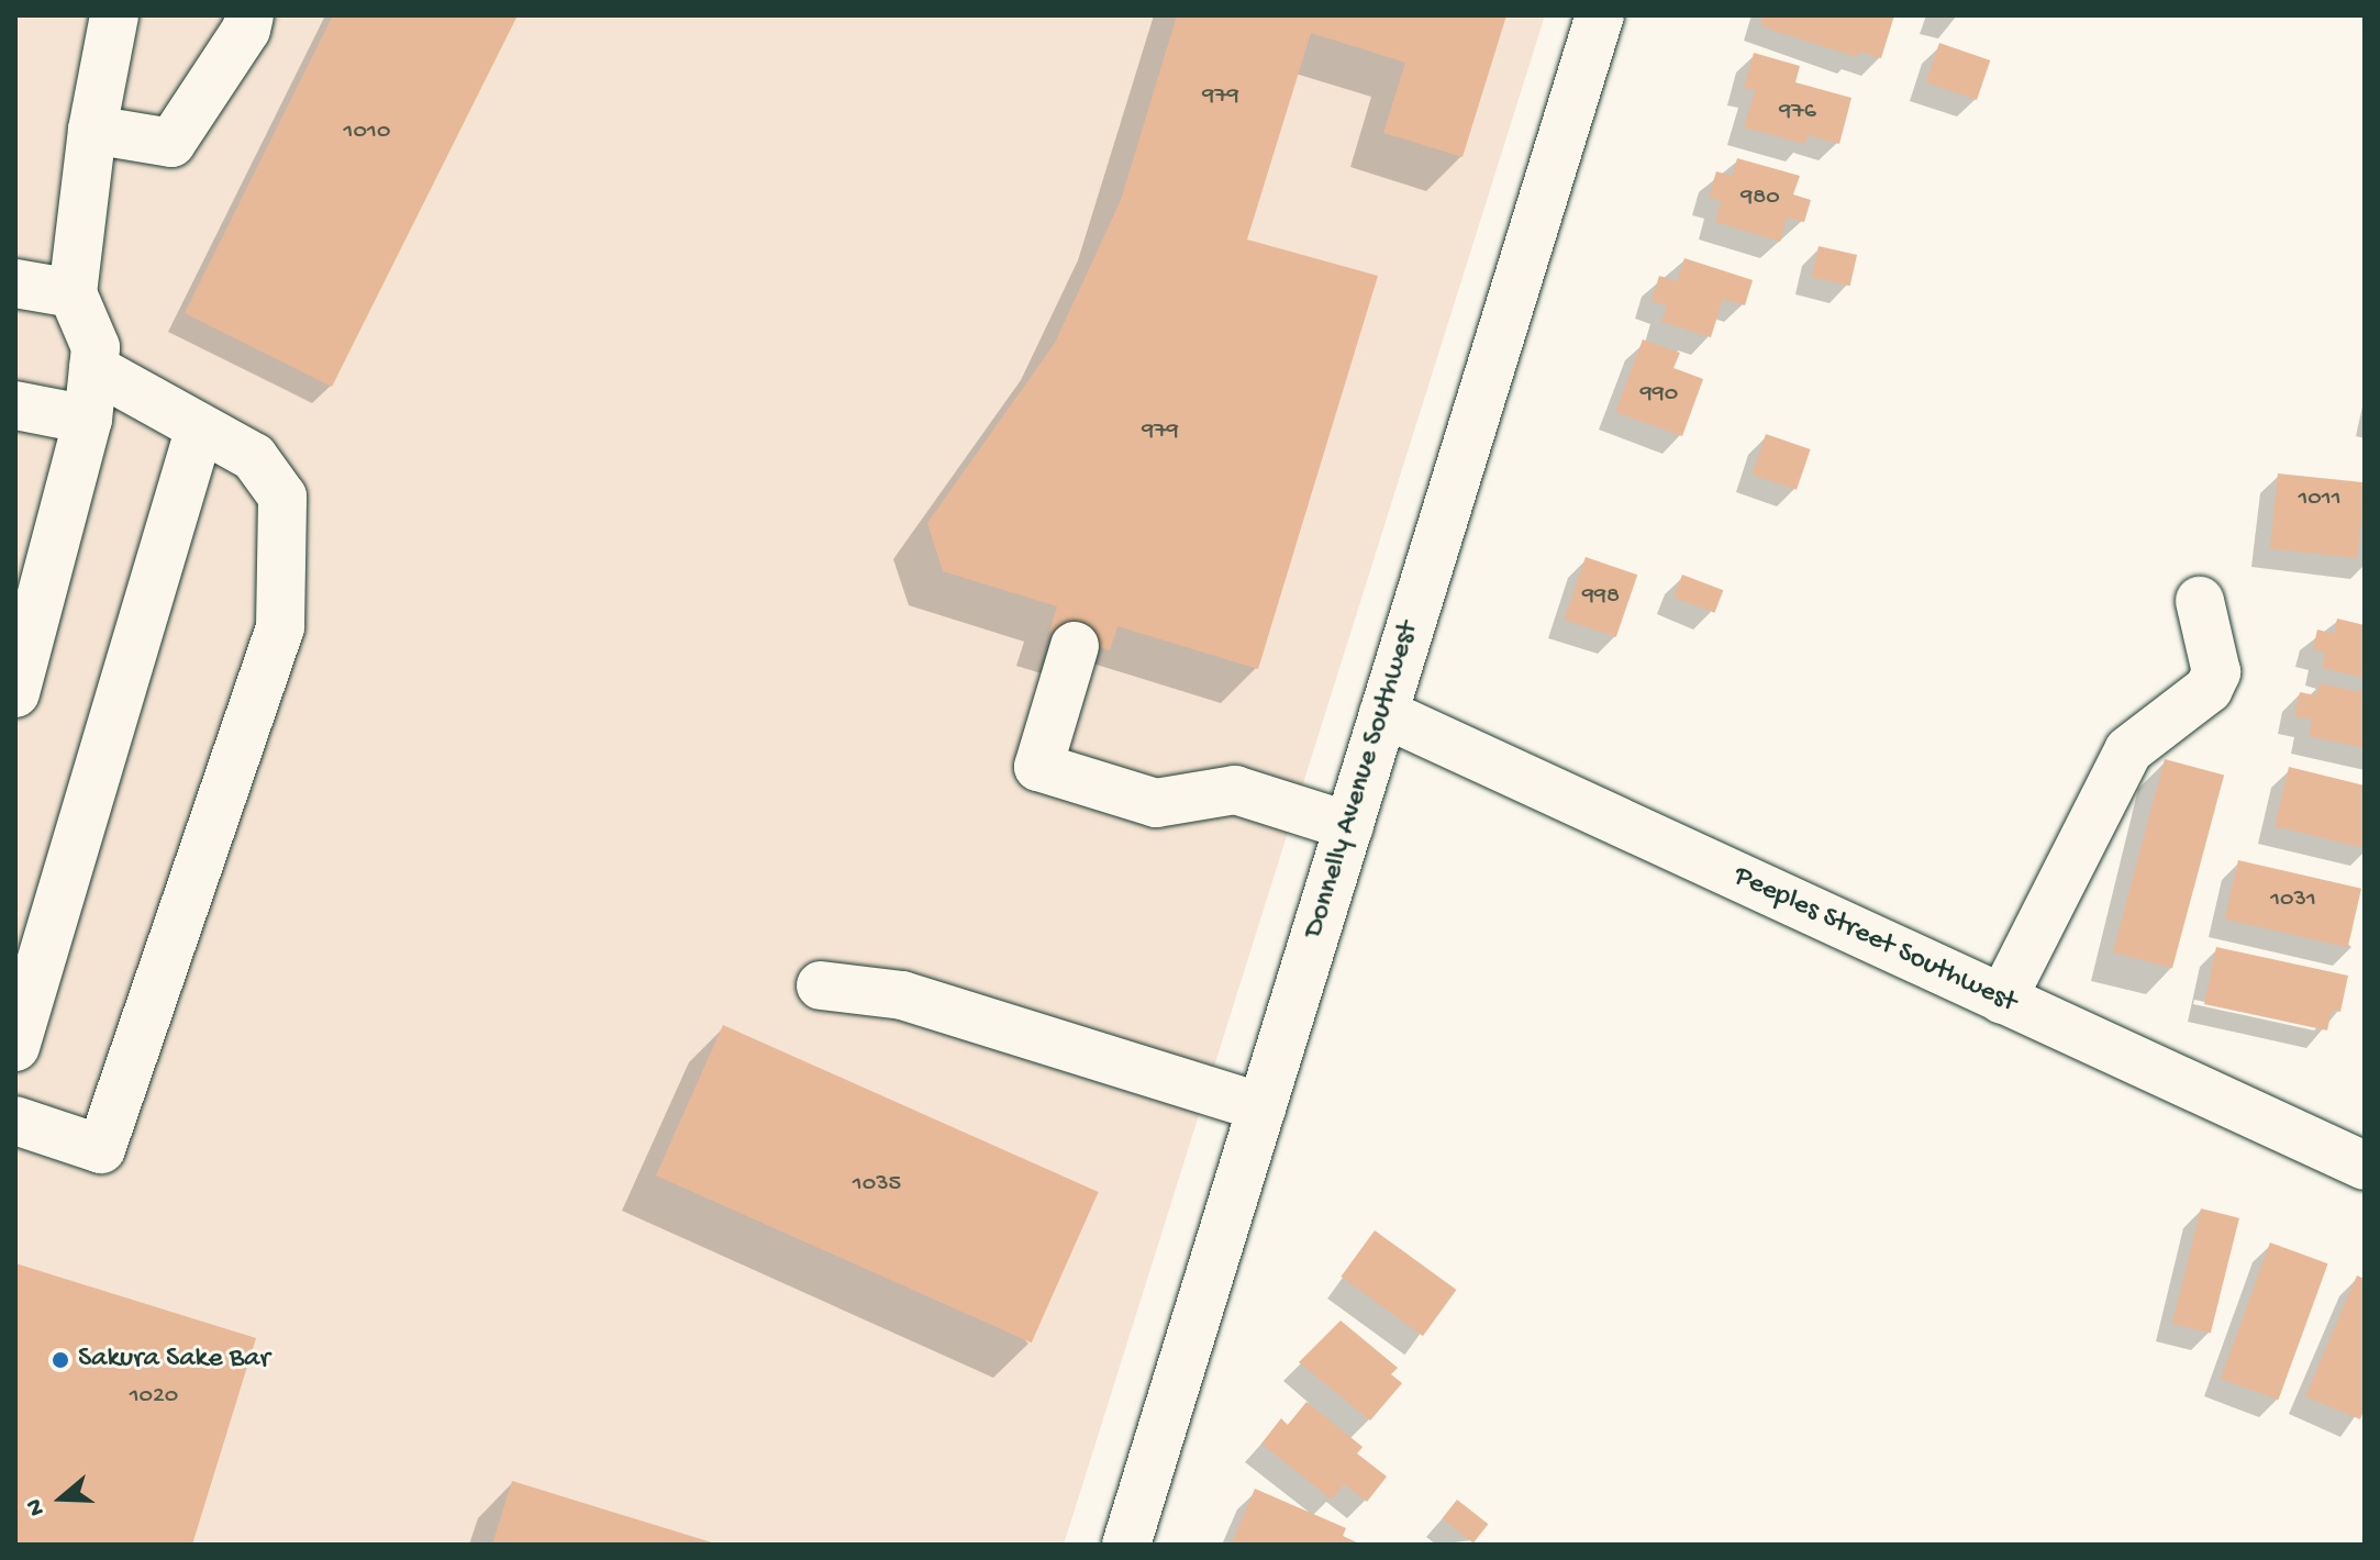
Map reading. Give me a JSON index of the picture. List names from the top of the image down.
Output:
{
  "streets": {
    "street": ["Donnelly Avenue Southwest", "Peeples Street Southwest"]
  },
  "crossings": [
    ["Donnelly Avenue Southwest", "Peeples Street Southwest"]
  ],
  "places": ["Sakura Sake Bar"],
  "house_numbers": [
    "979",
    "976",
    "1010",
    "980",
    "990",
    "979",
    "1011",
    "998",
    "1031",
    "1035",
    "1020"
  ],
  "north": "left"
}
